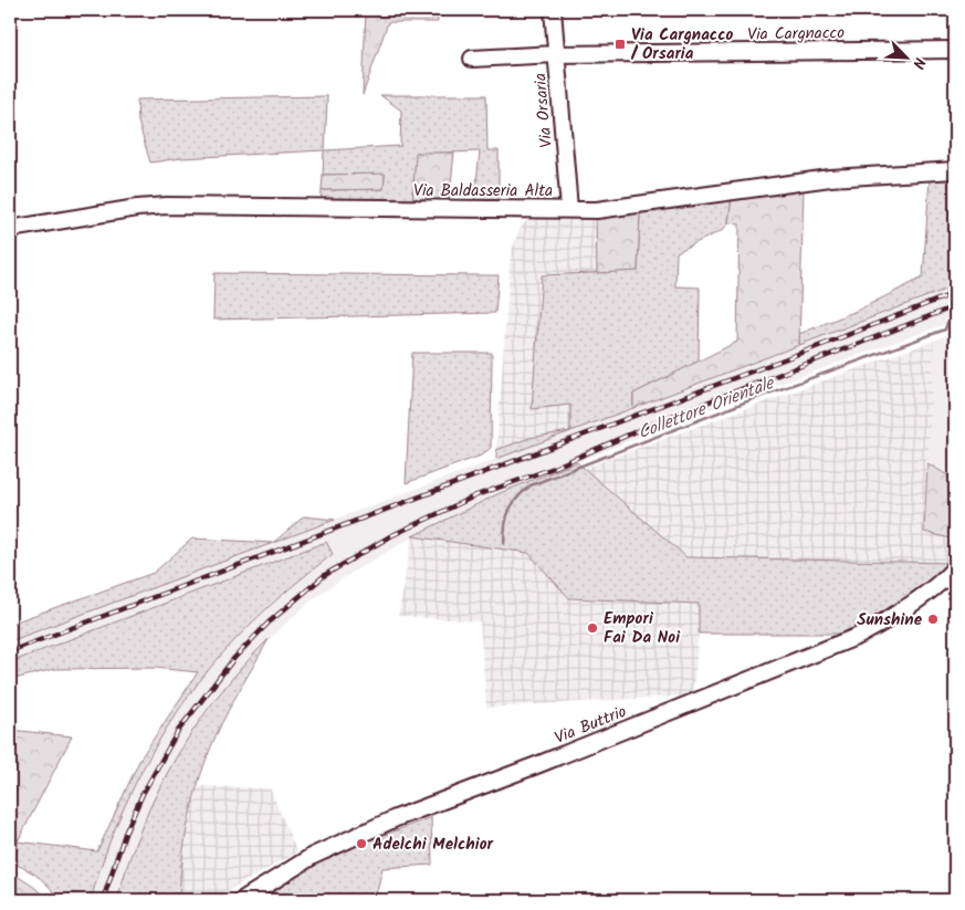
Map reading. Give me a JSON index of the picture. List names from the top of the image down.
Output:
{
  "streets": {
    "street": [
      "Via Cargnacco",
      "Via Orsaria",
      "Via Baldasseria Alta",
      "Via Buttrio"
    ]
  },
  "crossings": [
    ["Via Cargnacco", "Via Orsaria"],
    ["Via Orsaria", "Via Baldasseria Alta"]
  ],
  "water": ["Collettore Orientale"],
  "places": {
    "transit": ["Via Cargnacco / Orsaria"],
    "other": ["Sunshine", "Empori Fai Da Noi", "Adelchi Melchior"]
  },
  "north": "bottom right"
}
